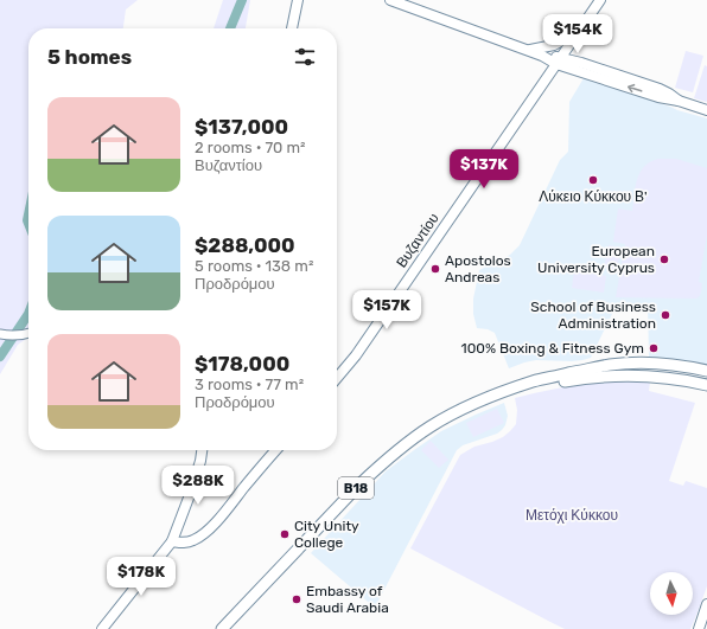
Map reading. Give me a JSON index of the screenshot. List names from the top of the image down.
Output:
{
  "streets": {
    "main road": ["Βυζαντίου", "B18"]
  },
  "parks": ["Μετόχι Κύκκου"],
  "places": [
    "Λύκειο Κύκκου Β'",
    "European University Cyprus",
    "Apostolos Andreas",
    "School of Business Administration",
    "100% Boxing & Fitness Gym",
    "City Unity College",
    "Embassy of Saudi Arabia"
  ],
  "north": "bottom",
  "page": {
    "price": [
      "$154K",
      "$137K",
      "$157K",
      "$288K",
      "$178K"
    ],
    "heading": "5 homes",
    "list": [
      {
        "name": "$137,000",
        "note": "2 rooms · 70 m² · Βυζαντίου"
      },
      {
        "name": "$288,000",
        "note": "5 rooms · 138 m² · Προδρόμου"
      },
      {
        "name": "$178,000",
        "note": "3 rooms · 77 m² · Προδρόμου"
      }
    ]
  }
}
